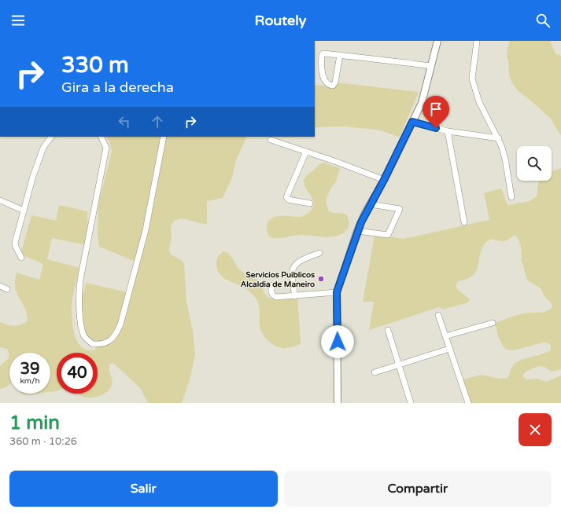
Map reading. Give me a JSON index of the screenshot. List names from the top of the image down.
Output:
{
  "places": ["Servicios Puiblicos Alcaldia de Maneiro"],
  "page": {
    "header": "Routely",
    "turn": ["330 m", "Gira a la derecha"],
    "speed": "39 km/h",
    "limit": "40",
    "heading": ["1 min", "360 m · 10:26"],
    "buttons": ["Salir", "Compartir"]
  }
}
